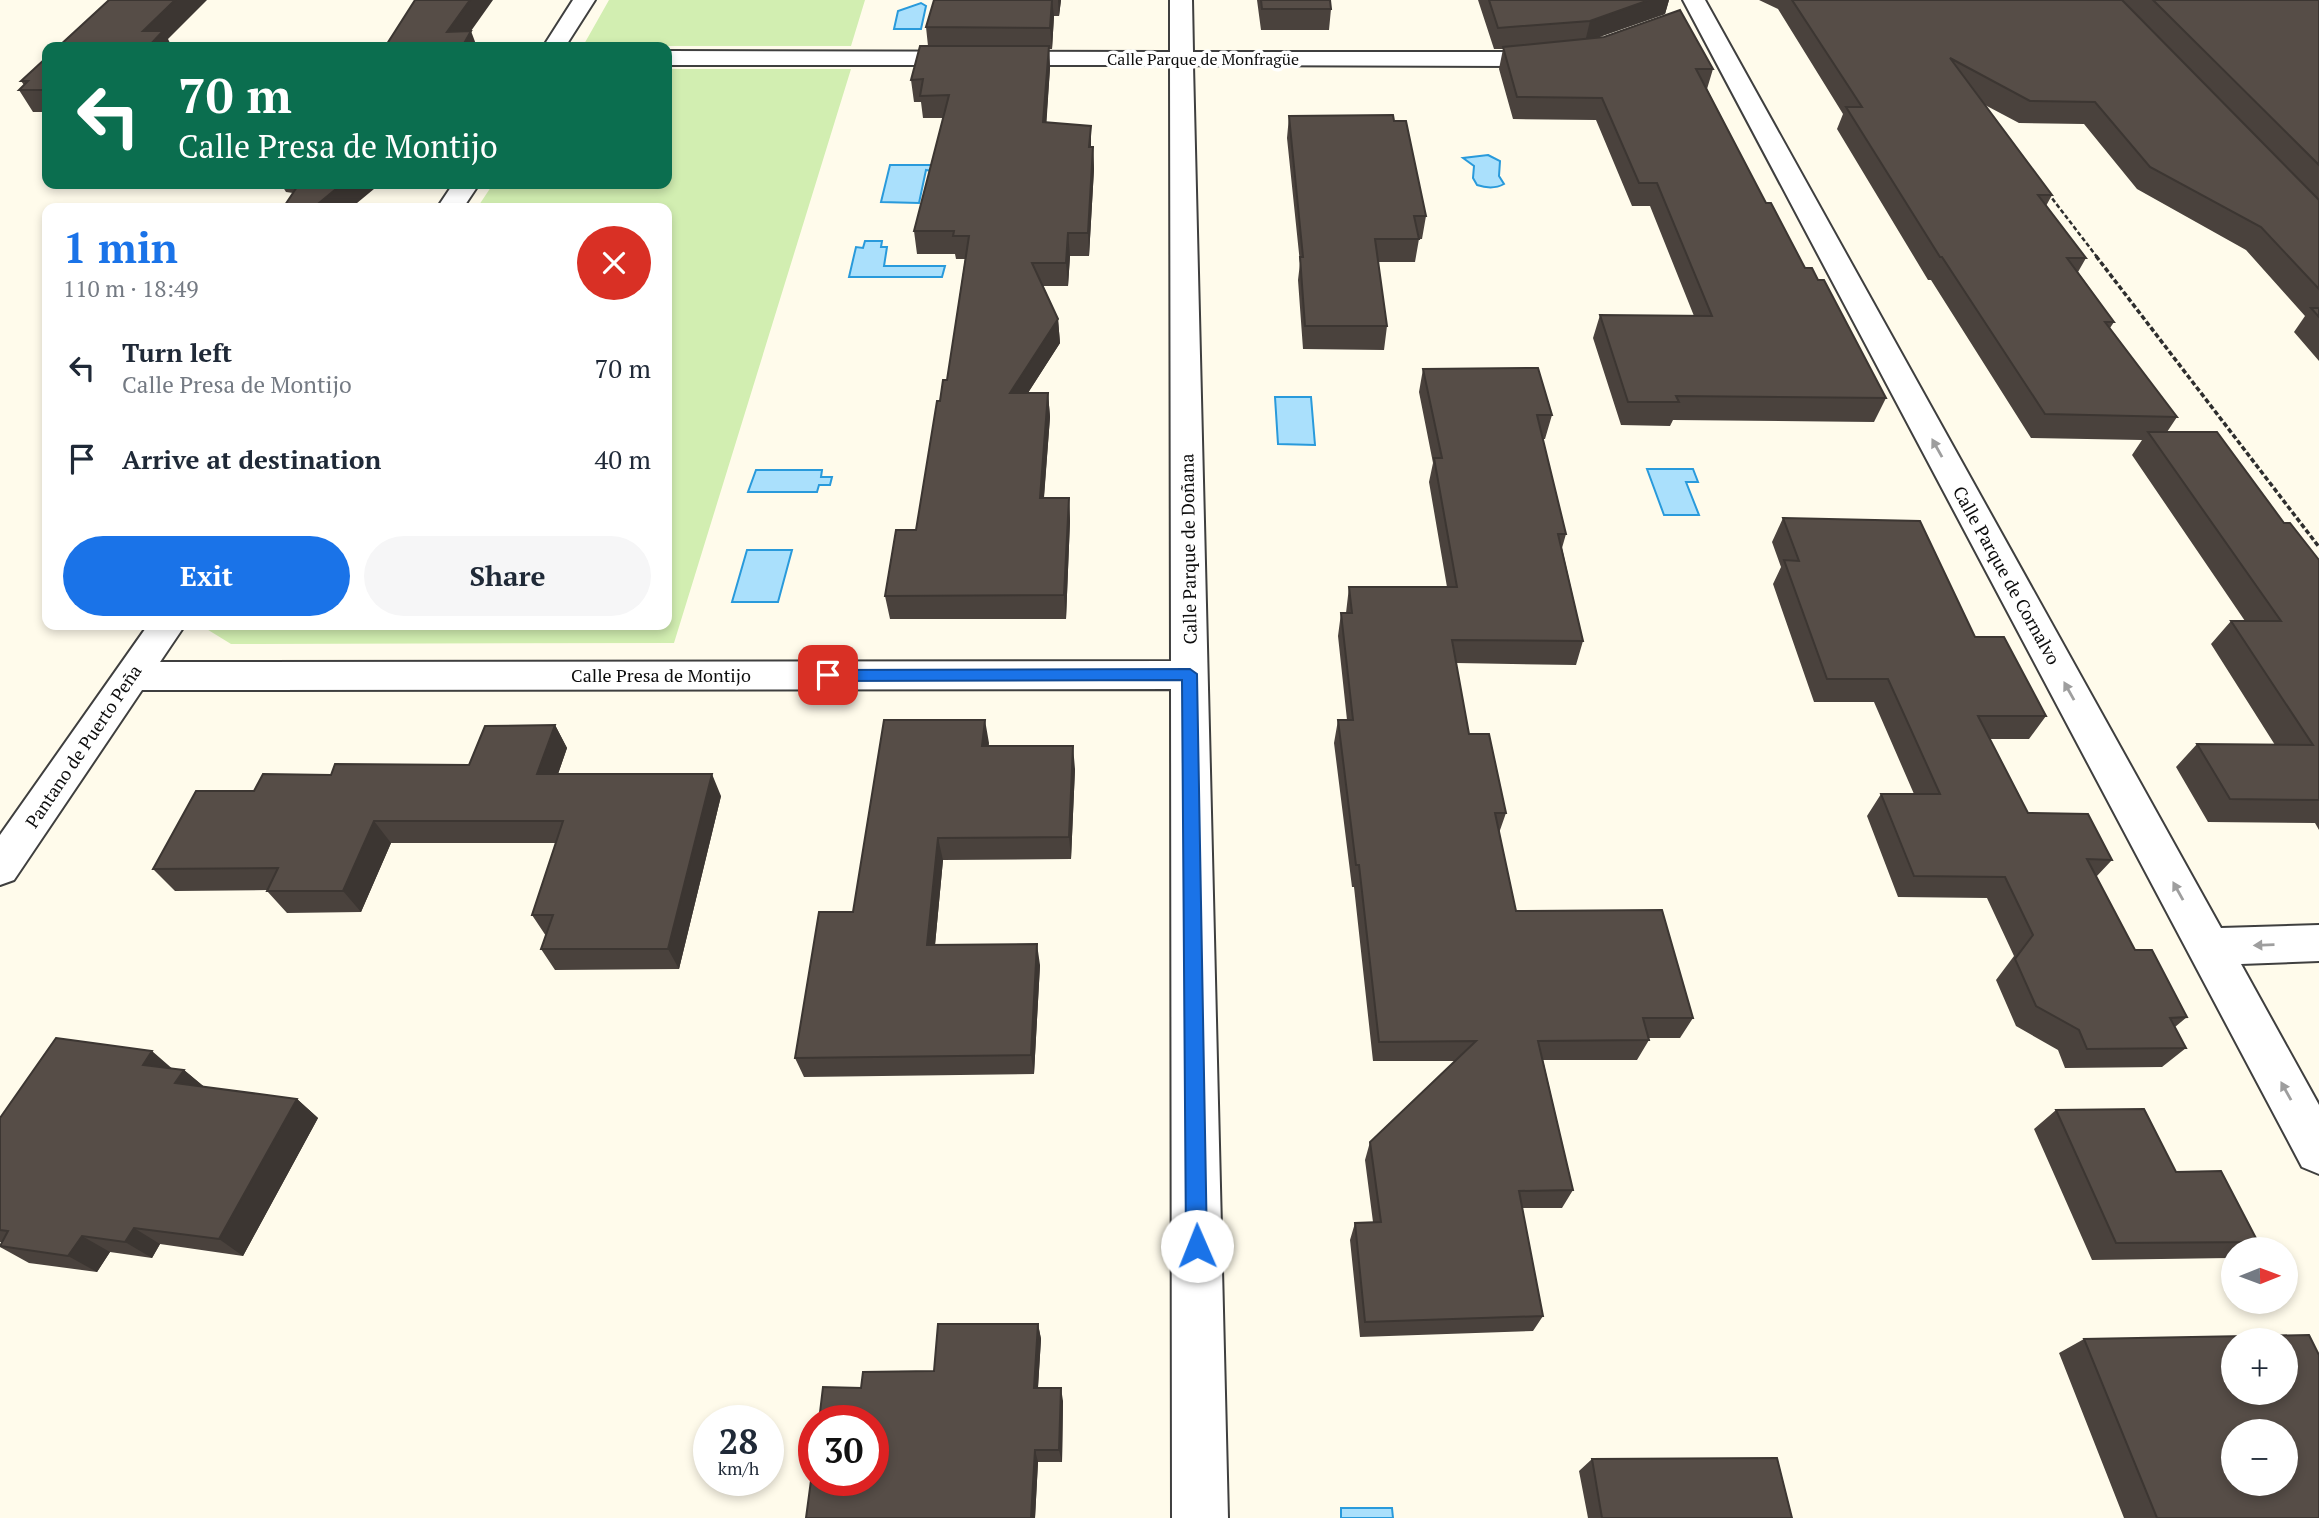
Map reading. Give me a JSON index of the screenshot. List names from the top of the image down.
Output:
{
  "streets": {
    "street": [
      "Calle Parque de Monfragüe",
      "Calle Parque de Doñana",
      "Calle Parque de Cornalvo",
      "Calle Presa de Montijo",
      "Pantano de Puerto Peña"
    ]
  },
  "crossings": [
    ["Calle Parque de Monfragüe", "Calle Parque de Doñana"],
    ["Calle Parque de Doñana", "Calle Presa de Montijo"],
    ["Calle Presa de Montijo", "Pantano de Puerto Peña"]
  ],
  "one_way": ["Calle Parque de Cornalvo"],
  "north": "right",
  "page": {
    "turn": ["70 m", "Calle Presa de Montijo"],
    "heading": ["1 min", "110 m · 18:49"],
    "list": [
      {
        "name": "Turn left",
        "note": "Calle Presa de Montijo",
        "value": "70 m"
      },
      {
        "name": "Arrive at destination",
        "value": "40 m"
      }
    ],
    "buttons": ["Exit", "Share"],
    "map_buttons": ["+", "−"],
    "speed": "28 km/h",
    "limit": "30"
  }
}
